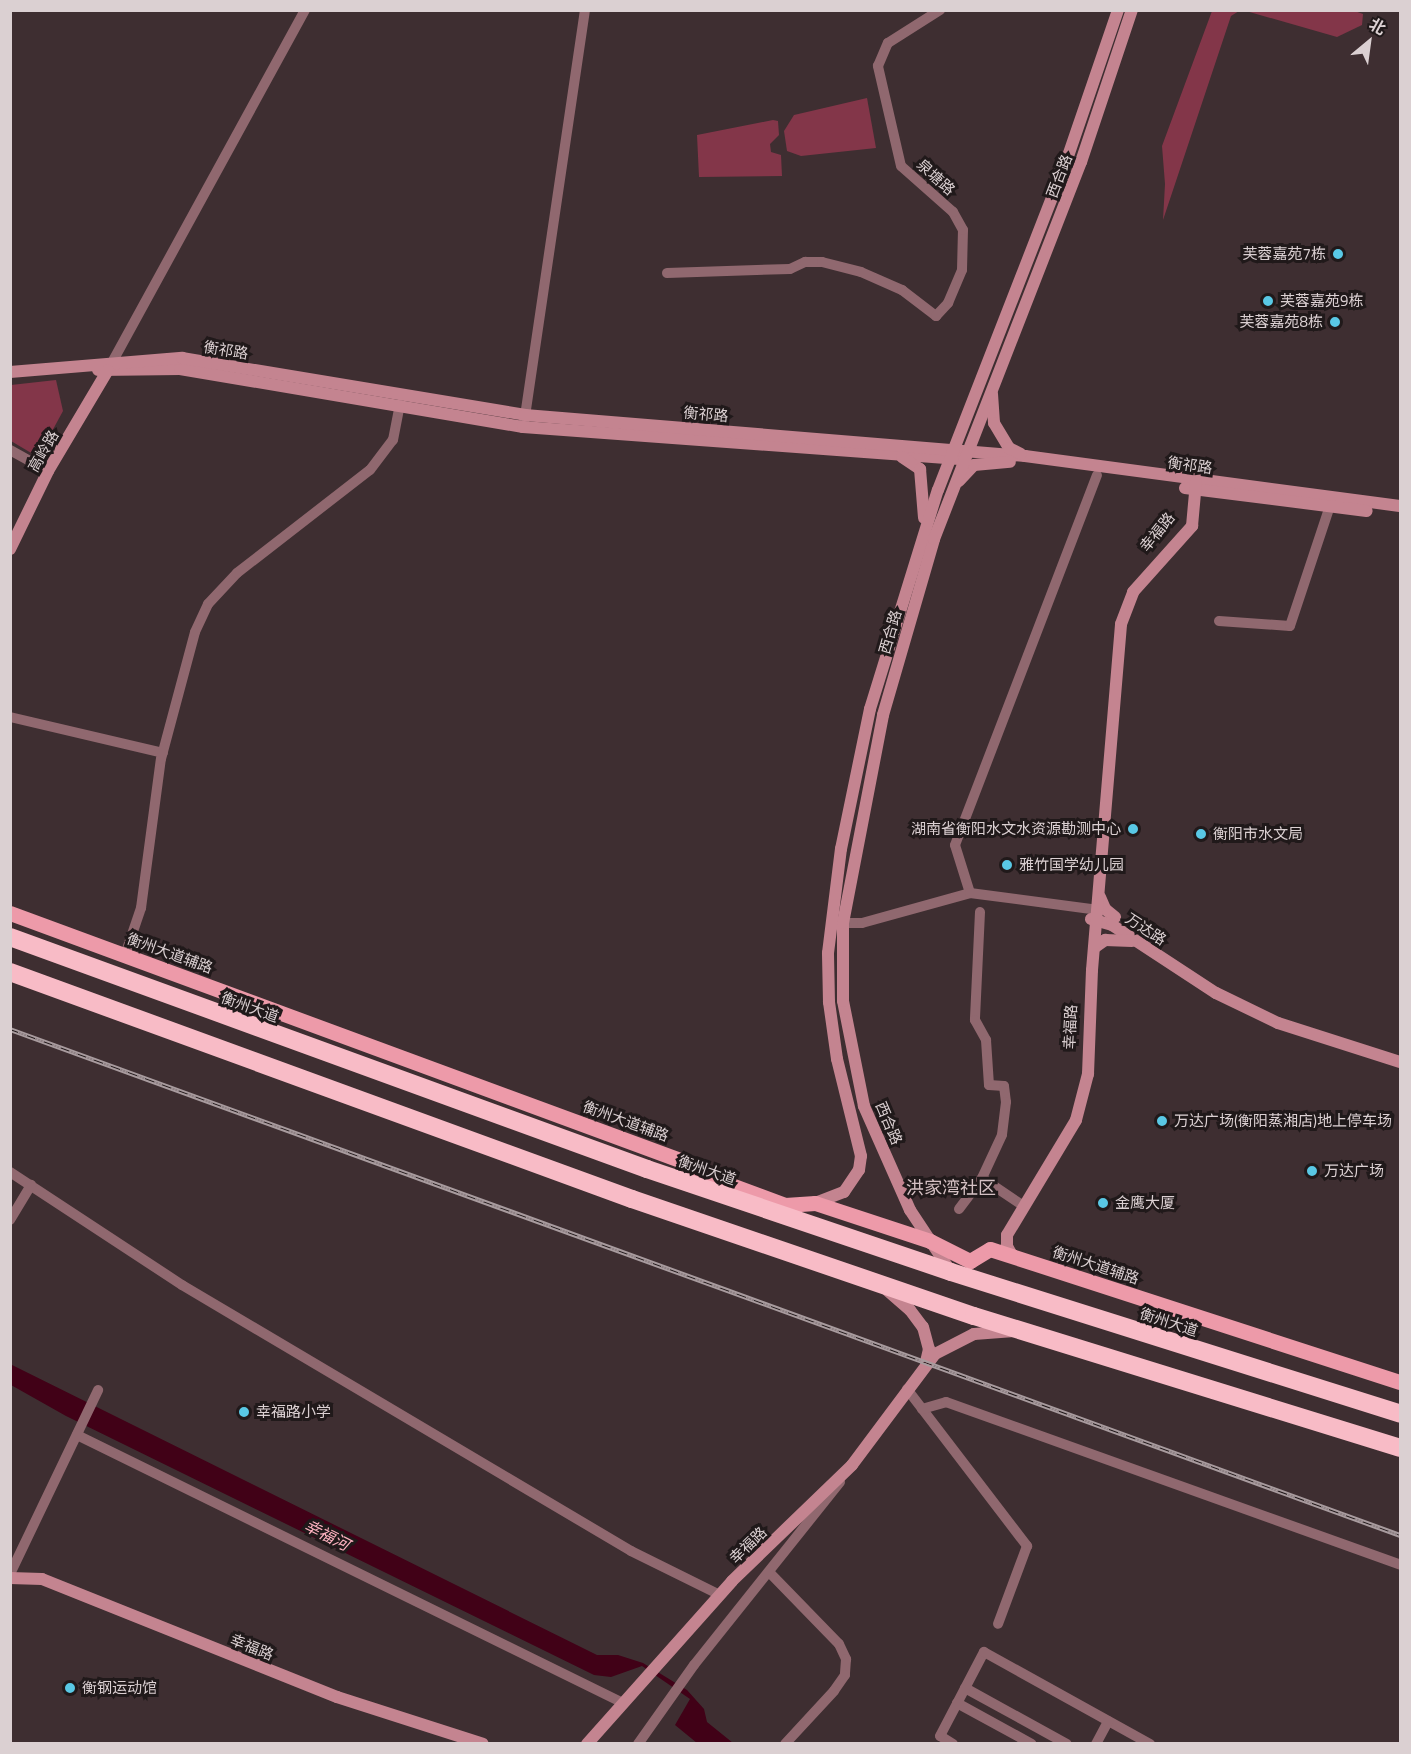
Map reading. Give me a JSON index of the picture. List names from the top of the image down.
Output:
{
  "streets": {
    "highway": ["衡州大道"],
    "main road": ["衡州大道辅路"],
    "street": [
      "西合路",
      "泉塘路",
      "衡祁路",
      "高岭路",
      "幸福路",
      "万达路"
    ]
  },
  "crossings": [
    ["西合路", "衡祁路"],
    ["西合路", "衡州大道辅路"],
    ["西合路", "衡州大道"],
    ["衡祁路", "高岭路"],
    ["衡祁路", "幸福路"],
    ["幸福路", "万达路"],
    ["幸福路", "衡州大道辅路"],
    ["衡州大道辅路", "衡州大道"]
  ],
  "districts": ["洪家湾社区"],
  "water": ["幸福河"],
  "places": [
    "芙蓉嘉苑7栋",
    "芙蓉嘉苑9栋",
    "芙蓉嘉苑8栋",
    "湖南省衡阳水文水资源勘测中心",
    "衡阳市水文局",
    "雅竹国学幼儿园",
    "万达广场(衡阳蒸湘店)地上停车场",
    "万达广场",
    "金鹰大厦",
    "幸福路小学",
    "衡钢运动馆"
  ],
  "north": "top right"
}
